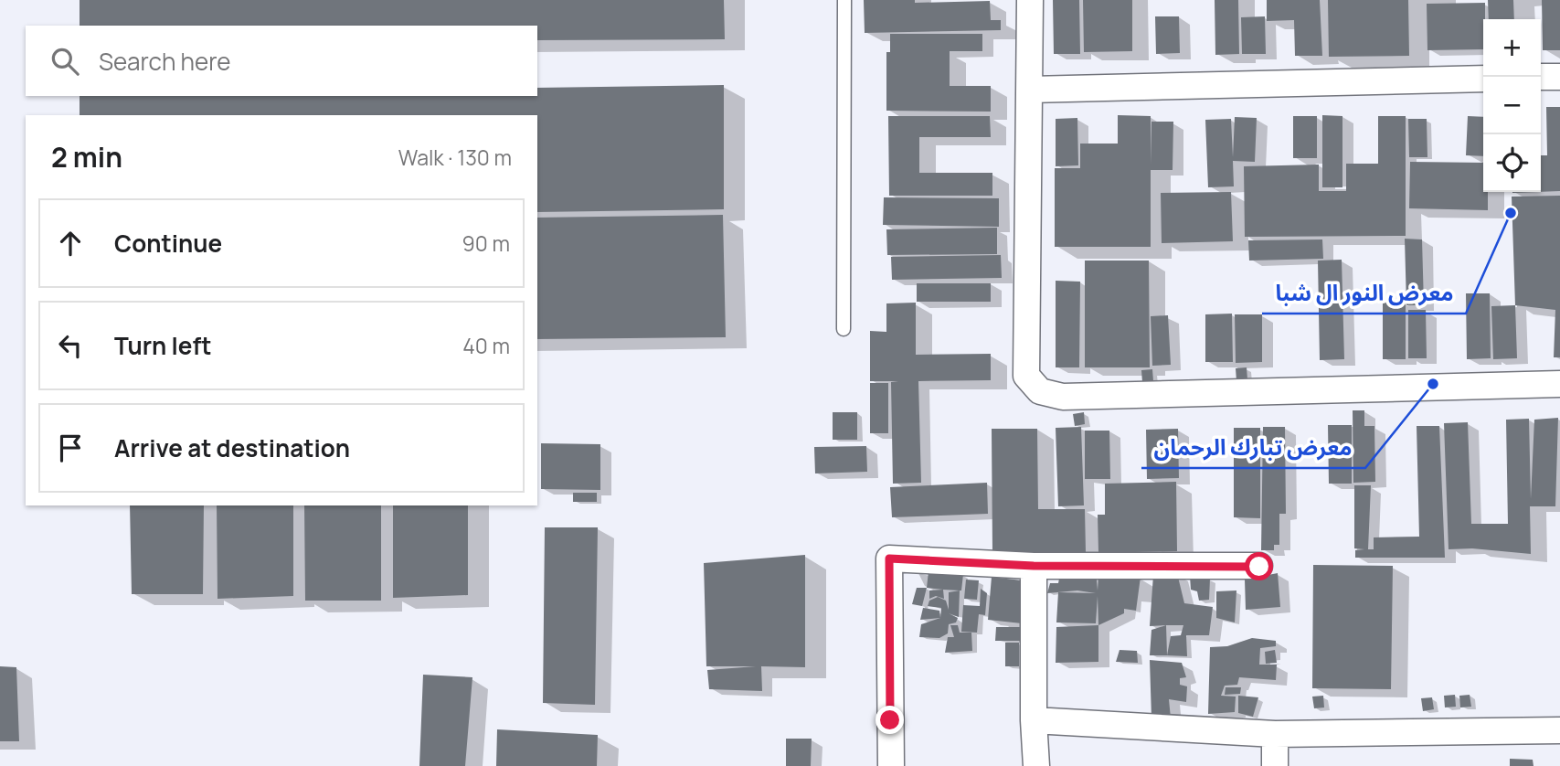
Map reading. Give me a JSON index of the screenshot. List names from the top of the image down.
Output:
{
  "places": ["معرض النور ال شبا", "معرض تبارك الرحمان"],
  "page": {
    "map_buttons": ["+", "−"],
    "search": "Search here",
    "heading": ["2 min", "Walk · 130 m"],
    "list": [
      ["Continue", "90 m"],
      ["Turn left", "40 m"],
      "Arrive at destination"
    ]
  }
}
